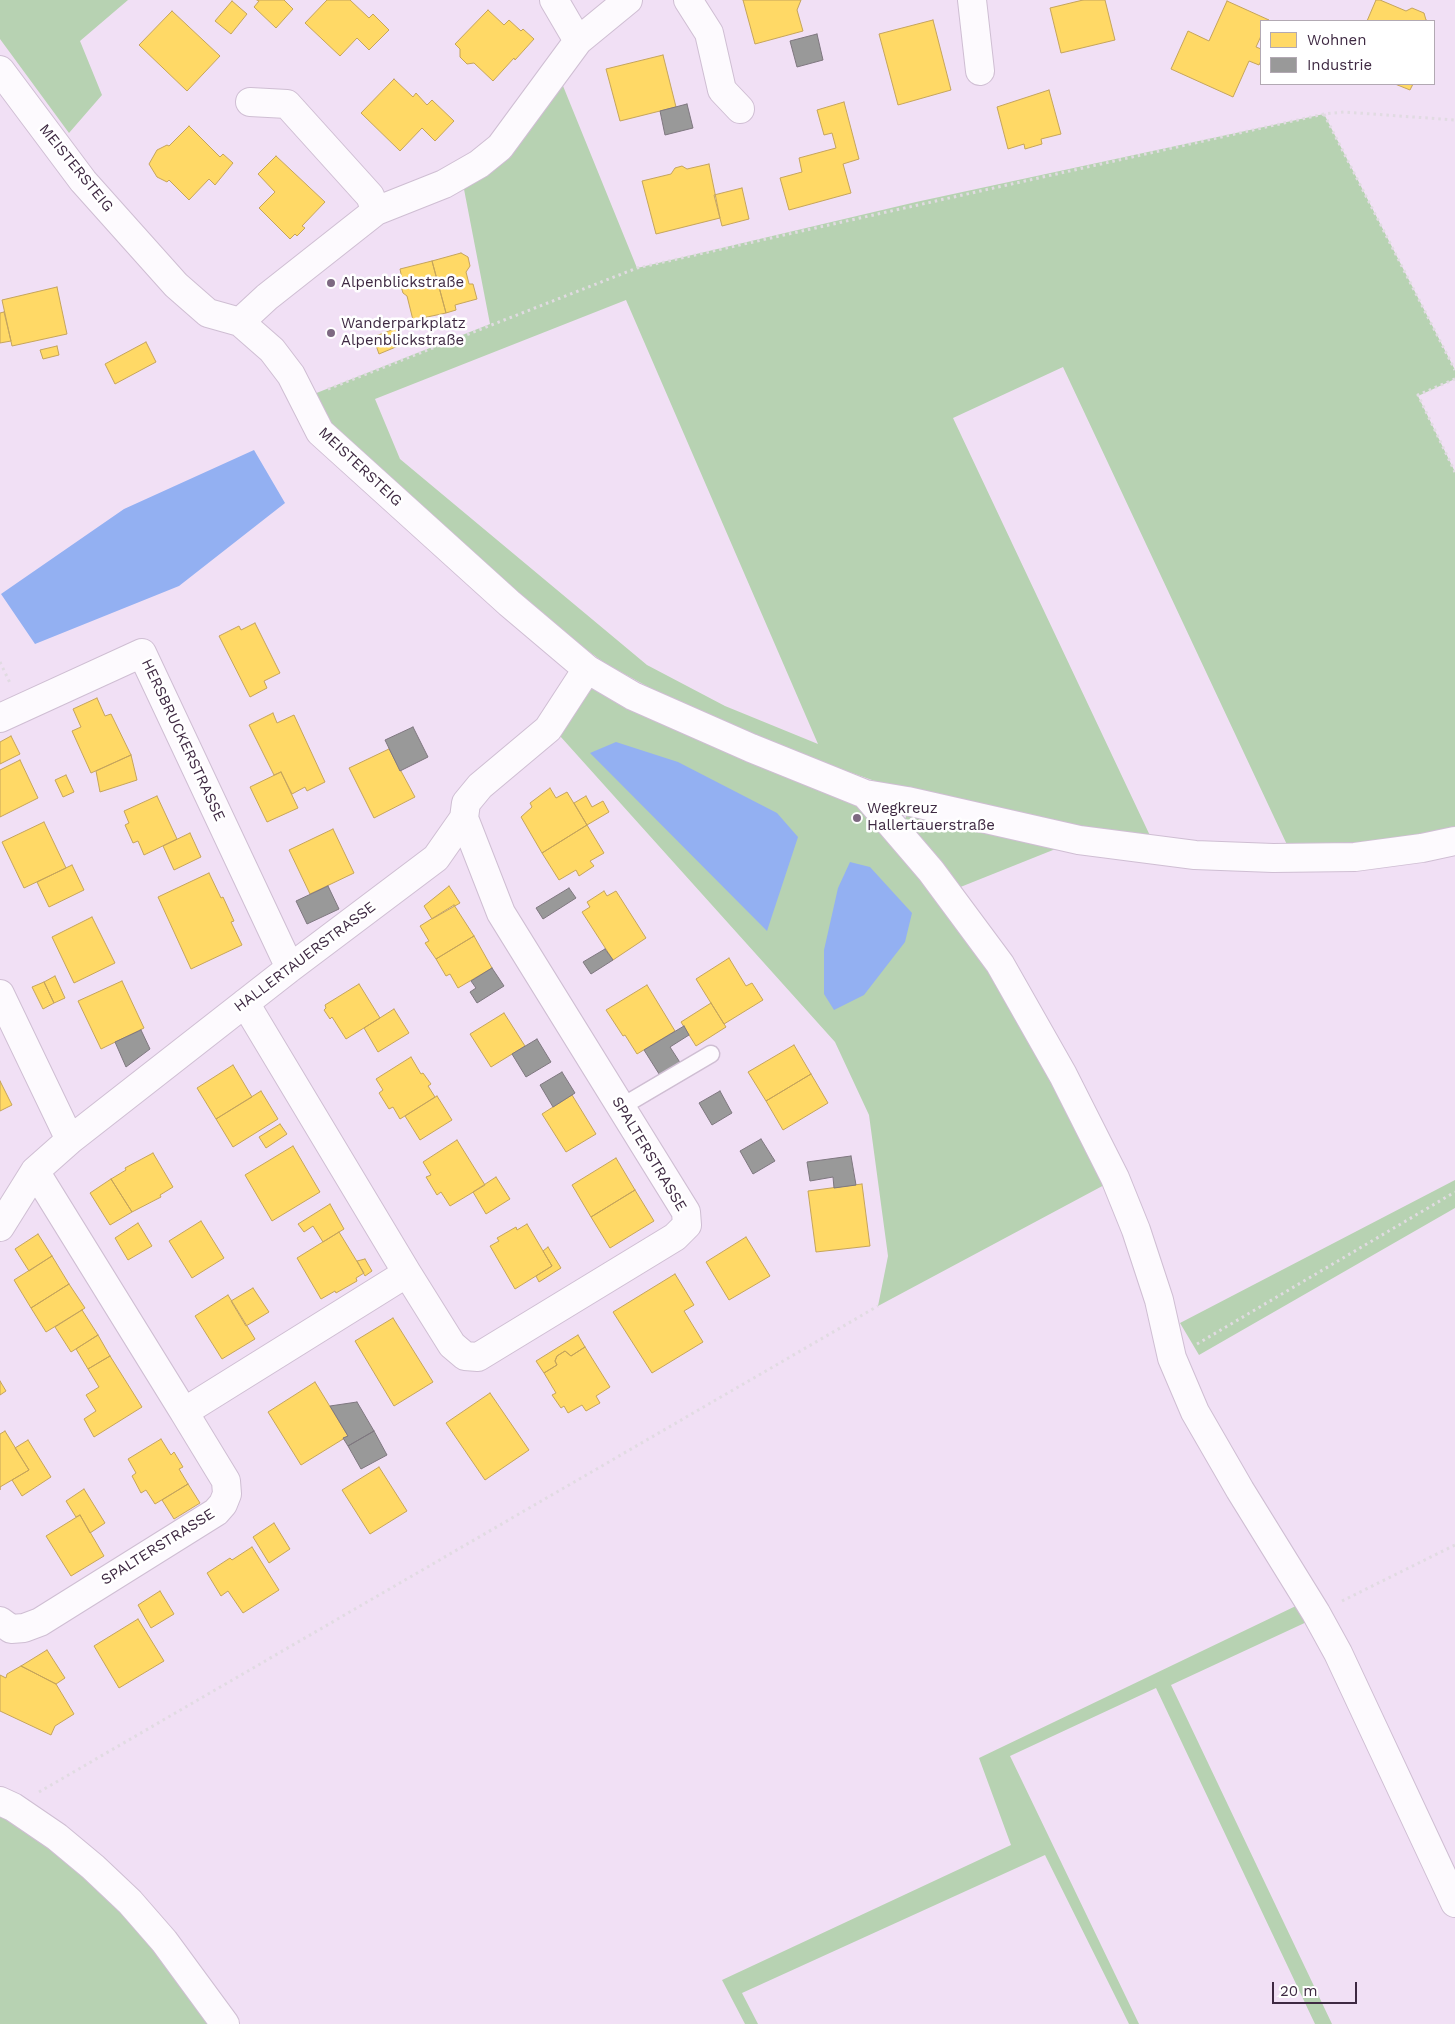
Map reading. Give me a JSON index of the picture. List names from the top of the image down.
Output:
{
  "streets": {
    "street": [
      "MEISTERSTEIG",
      "HERSBRUCKERSTRASSE",
      "HALLERTAUERSTRASSE",
      "SPALTERSTRASSE"
    ]
  },
  "crossings": [
    ["MEISTERSTEIG", "HALLERTAUERSTRASSE"],
    ["HERSBRUCKERSTRASSE", "HALLERTAUERSTRASSE"],
    ["HALLERTAUERSTRASSE", "SPALTERSTRASSE"]
  ],
  "places": ["Alpenblickstraße", "Wanderparkplatz Alpenblickstraße", "Wegkreuz Hallertauerstraße"],
  "legend": ["Wohnen", "Industrie"],
  "scale_bar": "20 m"
}
